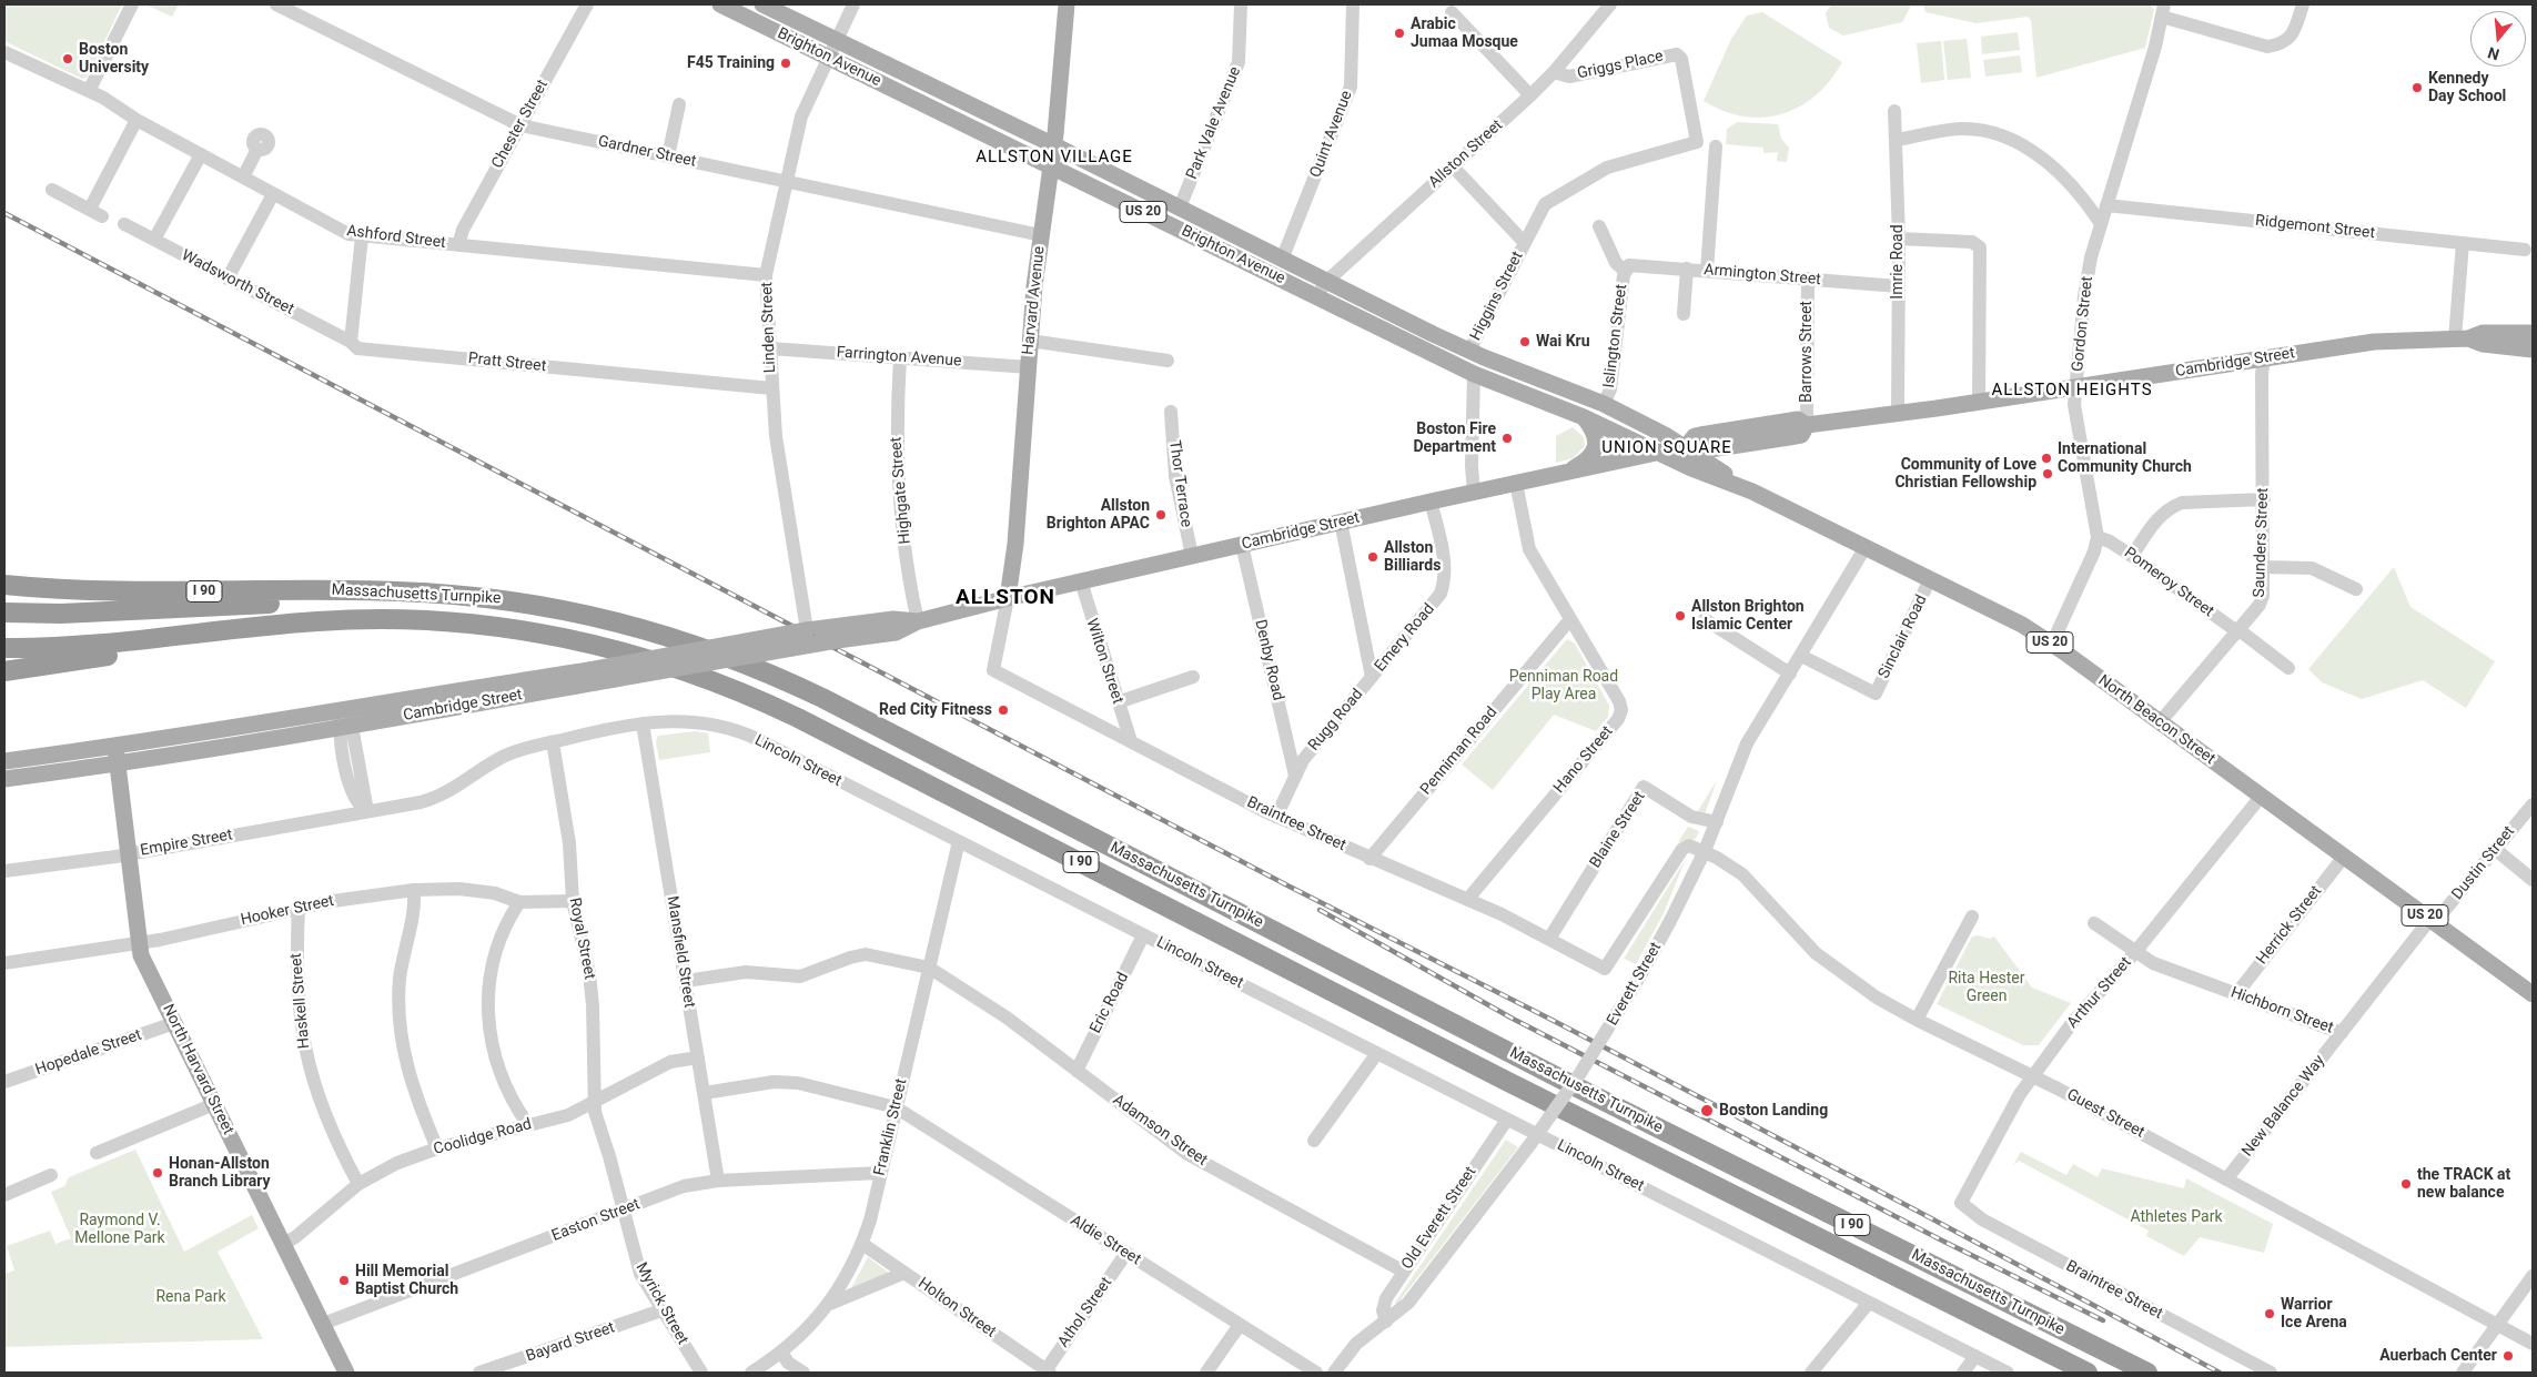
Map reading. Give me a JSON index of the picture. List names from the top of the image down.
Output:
{
  "streets": {
    "highway": ["I 90", "Massachusetts Turnpike"],
    "main road": [
      "Brighton Avenue",
      "US 20",
      "Harvard Avenue",
      "Cambridge Street",
      "North Beacon Street",
      "North Harvard Street"
    ],
    "street": [
      "Griggs Place",
      "Park Vale Avenue",
      "Chester Street",
      "Quint Avenue",
      "Gardner Street",
      "Allston Street",
      "Ridgemont Street",
      "Ashford Street",
      "Imrie Road",
      "Armington Street",
      "Wadsworth Street",
      "Higgins Street",
      "Gordon Street",
      "Linden Street",
      "Islington Street",
      "Barrows Street",
      "Farrington Avenue",
      "Pratt Street",
      "Thor Terrace",
      "Highgate Street",
      "Saunders Street",
      "Pomeroy Street",
      "Sinclair Road",
      "Emery Road",
      "Denby Road",
      "Wilton Street",
      "Rugg Road",
      "Penniman Road",
      "Hano Street",
      "Lincoln Street",
      "Braintree Street",
      "Blaine Street",
      "Empire Street",
      "Dustin Street",
      "Hooker Street",
      "Herrick Street",
      "Royal Street",
      "Mansfield Street",
      "Everett Street",
      "Arthur Street",
      "Haskell Street",
      "Eric Road",
      "Hichborn Street",
      "Hopedale Street",
      "New Balance Way",
      "Guest Street",
      "Franklin Street",
      "Adamson Street",
      "Coolidge Road",
      "Old Everett Street",
      "Easton Street",
      "Aldie Street",
      "Myrick Street",
      "Holton Street",
      "Athol Street",
      "Bayard Street"
    ]
  },
  "crossings": [
    ["Brighton Avenue", "Park Vale Avenue"],
    ["Brighton Avenue", "Quint Avenue"],
    ["Brighton Avenue", "Allston Street"],
    ["Brighton Avenue", "Higgins Street"],
    ["Brighton Avenue", "Harvard Avenue"],
    ["Brighton Avenue", "Linden Street"],
    ["Brighton Avenue", "Islington Street"],
    ["Brighton Avenue", "Cambridge Street"],
    ["Brighton Avenue", "North Beacon Street"],
    ["Griggs Place", "Allston Street"],
    ["Griggs Place", "Higgins Street"],
    ["Chester Street", "Gardner Street"],
    ["Chester Street", "Ashford Street"],
    ["Gardner Street", "Harvard Avenue"],
    ["Gardner Street", "Linden Street"],
    ["Allston Street", "Higgins Street"],
    ["Ridgemont Street", "Gordon Street"],
    ["Ashford Street", "Linden Street"],
    ["Imrie Road", "Armington Street"],
    ["Imrie Road", "Cambridge Street"],
    ["Armington Street", "Islington Street"],
    ["Armington Street", "Barrows Street"],
    ["Wadsworth Street", "Pratt Street"],
    ["Harvard Avenue", "Farrington Avenue"],
    ["Harvard Avenue", "Cambridge Street"],
    ["Harvard Avenue", "Braintree Street"],
    ["Gordon Street", "Cambridge Street"],
    ["Gordon Street", "Pomeroy Street"],
    ["Gordon Street", "North Beacon Street"],
    ["Linden Street", "Farrington Avenue"],
    ["Linden Street", "Pratt Street"],
    ["Linden Street", "Cambridge Street"],
    ["Barrows Street", "Cambridge Street"],
    ["Farrington Avenue", "Highgate Street"],
    ["Cambridge Street", "Thor Terrace"],
    ["Cambridge Street", "Highgate Street"],
    ["Cambridge Street", "Saunders Street"],
    ["Cambridge Street", "Emery Road"],
    ["Cambridge Street", "Denby Road"],
    ["Cambridge Street", "Wilton Street"],
    ["Cambridge Street", "Rugg Road"],
    ["Cambridge Street", "North Beacon Street"],
    ["Cambridge Street", "Hano Street"],
    ["Cambridge Street", "Braintree Street"],
    ["Cambridge Street", "North Harvard Street"],
    ["Saunders Street", "Pomeroy Street"],
    ["Saunders Street", "North Beacon Street"],
    ["Sinclair Road", "North Beacon Street"],
    ["Sinclair Road", "Everett Street"],
    ["Emery Road", "Rugg Road"],
    ["Denby Road", "Rugg Road"],
    ["Wilton Street", "Braintree Street"],
    ["Rugg Road", "Braintree Street"],
    ["North Beacon Street", "Dustin Street"],
    ["North Beacon Street", "Herrick Street"],
    ["North Beacon Street", "Everett Street"],
    ["North Beacon Street", "Arthur Street"],
    ["North Beacon Street", "Hichborn Street"],
    ["Penniman Road", "Hano Street"],
    ["Penniman Road", "Braintree Street"],
    ["Hano Street", "Braintree Street"],
    ["Lincoln Street", "Empire Street"],
    ["Lincoln Street", "Royal Street"],
    ["Lincoln Street", "Mansfield Street"],
    ["Lincoln Street", "Eric Road"],
    ["Lincoln Street", "Franklin Street"],
    ["Lincoln Street", "Old Everett Street"],
    ["Braintree Street", "Blaine Street"],
    ["Braintree Street", "Everett Street"],
    ["Braintree Street", "Arthur Street"],
    ["Braintree Street", "Guest Street"],
    ["Blaine Street", "Everett Street"],
    ["Empire Street", "North Harvard Street"],
    ["Dustin Street", "Hichborn Street"],
    ["Hooker Street", "Royal Street"],
    ["Hooker Street", "Haskell Street"],
    ["Hooker Street", "North Harvard Street"],
    ["Herrick Street", "Hichborn Street"],
    ["Royal Street", "Coolidge Road"],
    ["Royal Street", "Myrick Street"],
    ["Mansfield Street", "Adamson Street"],
    ["Mansfield Street", "Coolidge Road"],
    ["Mansfield Street", "Easton Street"],
    ["Mansfield Street", "Aldie Street"],
    ["Everett Street", "Guest Street"],
    ["Everett Street", "Old Everett Street"],
    ["Arthur Street", "Hichborn Street"],
    ["Arthur Street", "Guest Street"],
    ["Haskell Street", "Coolidge Road"],
    ["Eric Road", "Adamson Street"],
    ["Hichborn Street", "New Balance Way"],
    ["Hopedale Street", "North Harvard Street"],
    ["North Harvard Street", "Coolidge Road"],
    ["North Harvard Street", "Easton Street"],
    ["New Balance Way", "Guest Street"],
    ["Franklin Street", "Adamson Street"],
    ["Franklin Street", "Easton Street"],
    ["Franklin Street", "Aldie Street"],
    ["Franklin Street", "Holton Street"],
    ["Adamson Street", "Old Everett Street"],
    ["Coolidge Road", "Myrick Street"],
    ["Easton Street", "Myrick Street"],
    ["Aldie Street", "Athol Street"],
    ["Myrick Street", "Bayard Street"],
    ["Holton Street", "Athol Street"]
  ],
  "districts": [
    "ALLSTON VILLAGE",
    "ALLSTON HEIGHTS",
    "UNION SQUARE",
    "ALLSTON"
  ],
  "parks": [
    "Penniman Road Play Area",
    "Rita Hester Green",
    "Athletes Park",
    "Raymond V. Mellone Park",
    "Rena Park"
  ],
  "places": [
    "Arabic Jumaa Mosque",
    "Boston University",
    "F45 Training",
    "Kennedy Day School",
    "Wai Kru",
    "Boston Fire Department",
    "International Community Church",
    "Community of Love Christian Fellowship",
    "Allston Brighton APAC",
    "Allston Billiards",
    "Allston Brighton Islamic Center",
    "Red City Fitness",
    "Boston Landing",
    "Honan-Allston Branch Library",
    "the TRACK at new balance",
    "Hill Memorial Baptist Church",
    "Warrior Ice Arena",
    "Auerbach Center"
  ],
  "north": "bottom"
}
